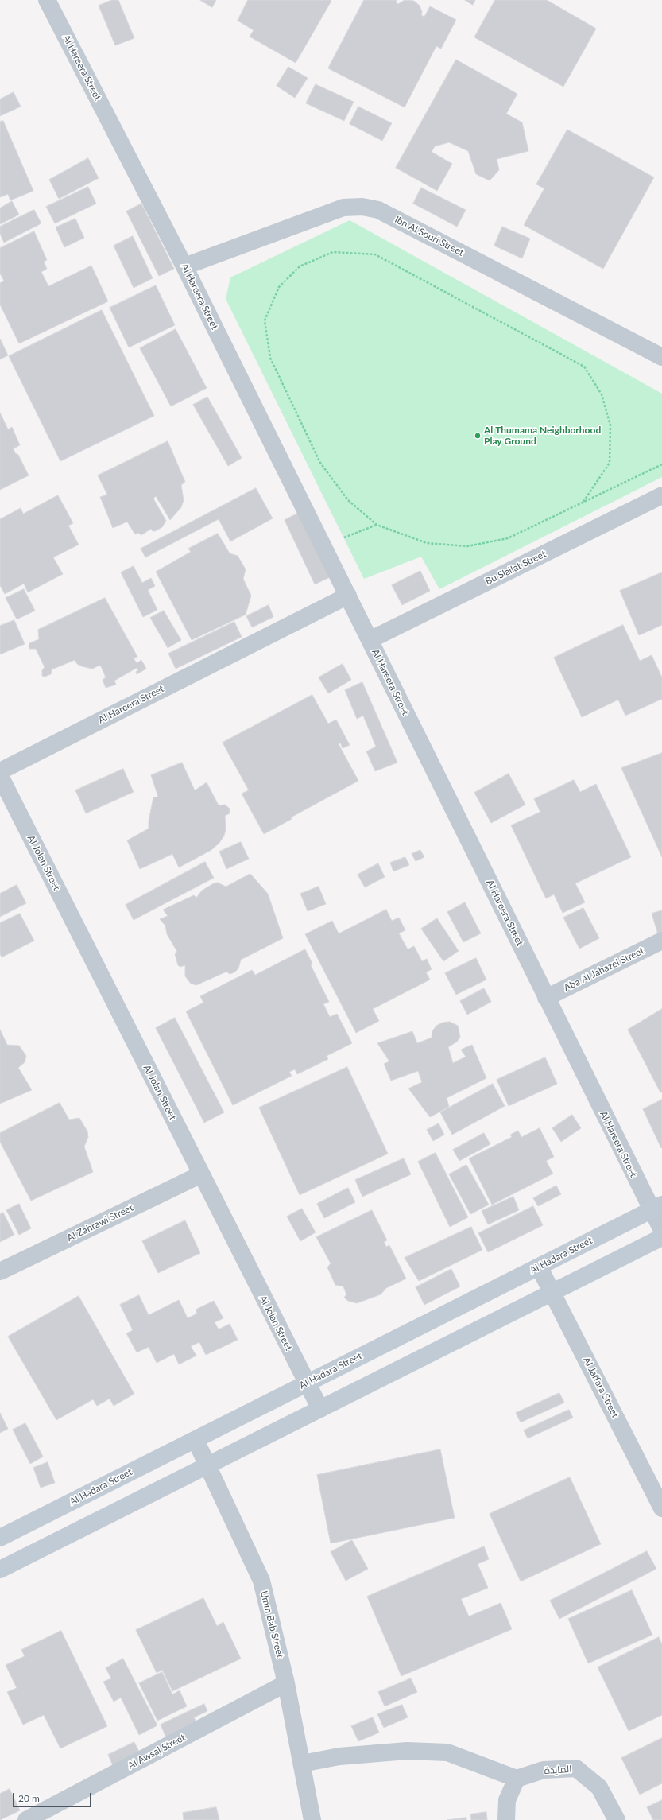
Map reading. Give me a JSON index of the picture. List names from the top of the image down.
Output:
{
  "streets": {
    "street": [
      "Al Hareera Street",
      "Ibn Al Souri Street",
      "Bu Slailat Street",
      "Al Jolan Street",
      "Aba Al Jahazel Street",
      "Al Zahrawi Street",
      "Al Hadara Street",
      "Al Jaffara Street",
      "Umm Bab Street",
      "Al Awsaj Street",
      "المايدة"
    ]
  },
  "crossings": [
    ["Al Hareera Street", "Ibn Al Souri Street"],
    ["Al Hareera Street", "Bu Slailat Street"],
    ["Al Hareera Street", "Aba Al Jahazel Street"],
    ["Al Hareera Street", "Al Hadara Street"],
    ["Al Jolan Street", "Al Zahrawi Street"],
    ["Al Jolan Street", "Al Hadara Street"],
    ["Al Hadara Street", "Al Jaffara Street"],
    ["Al Hadara Street", "Umm Bab Street"],
    ["Umm Bab Street", "Al Awsaj Street"]
  ],
  "places": ["Al Thumama Neighborhood Play Ground"],
  "scale_bar": "20 m"
}
